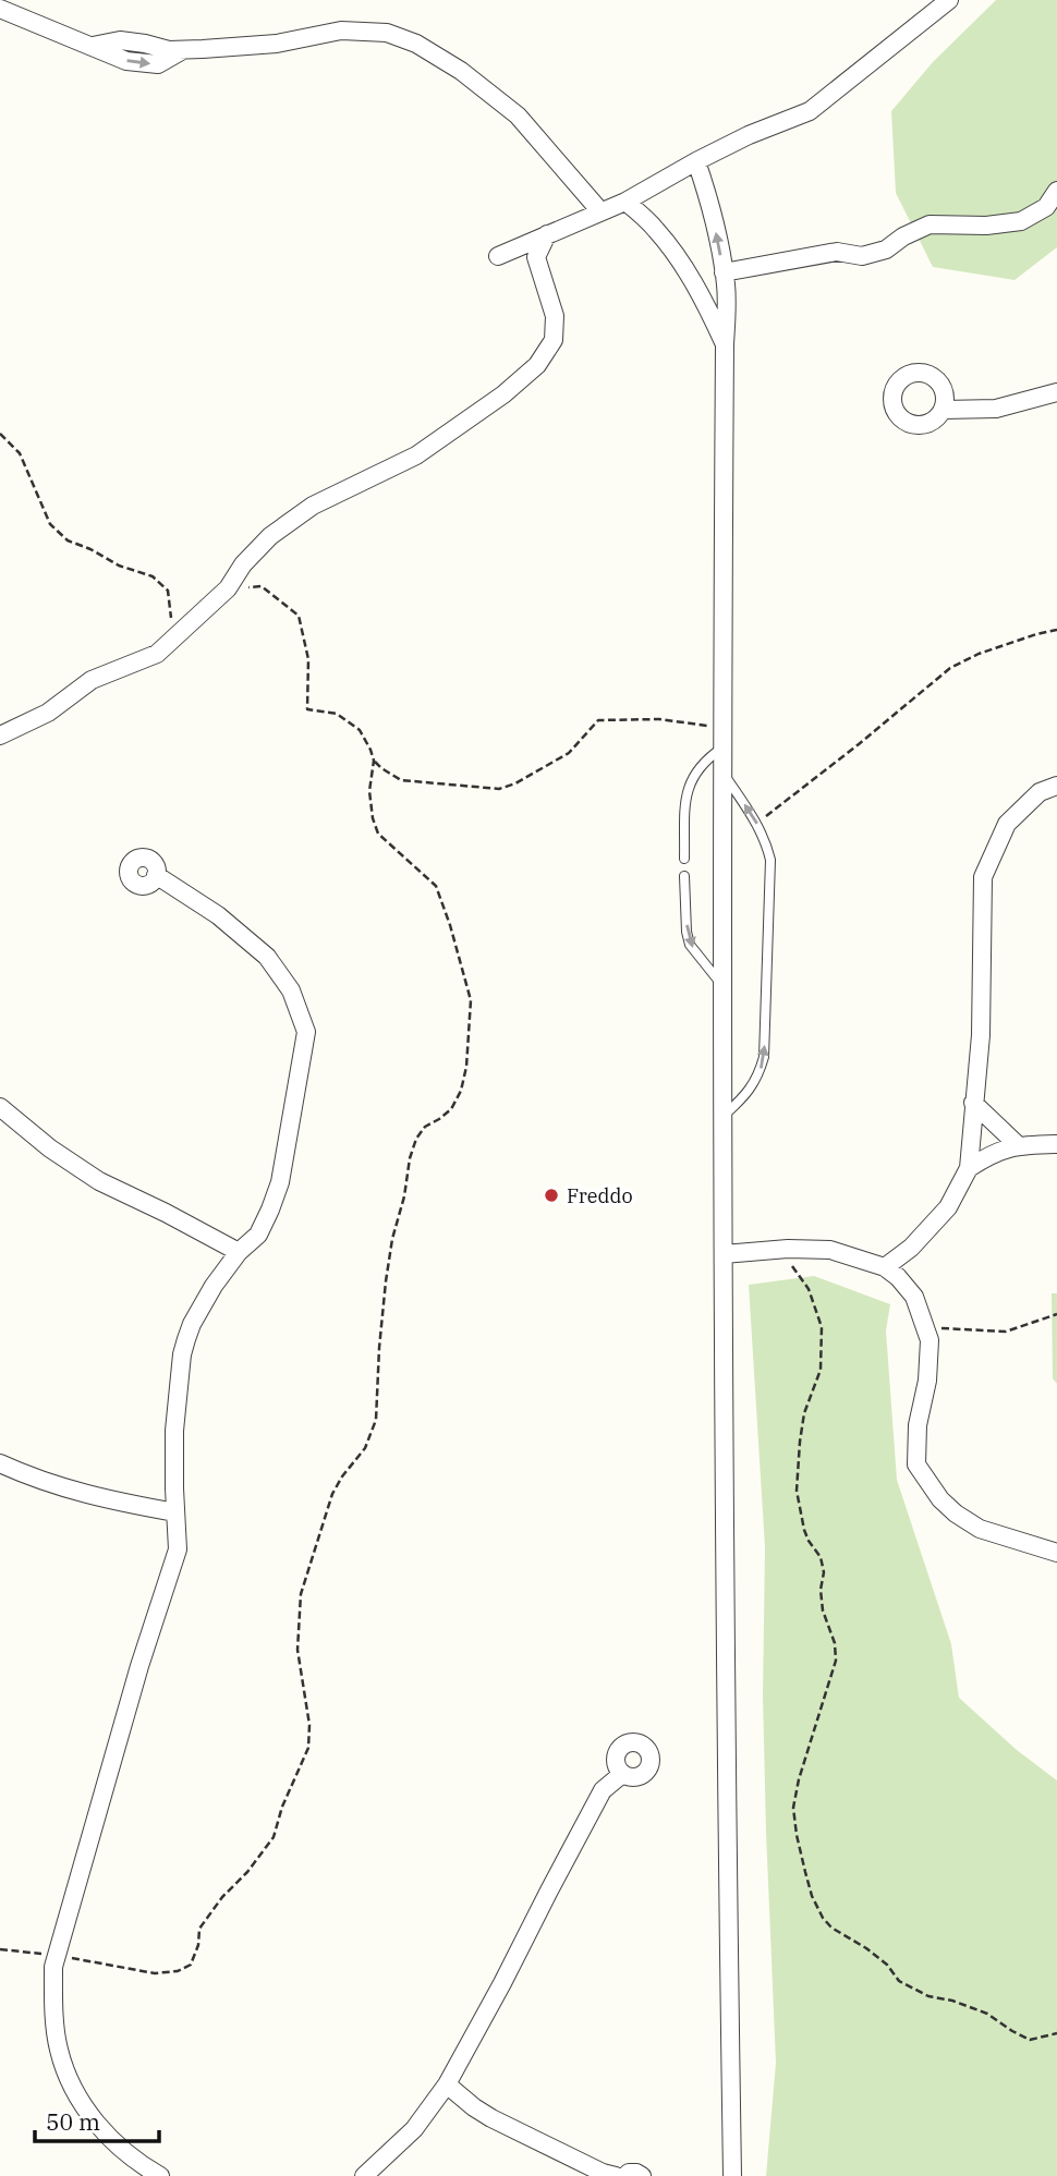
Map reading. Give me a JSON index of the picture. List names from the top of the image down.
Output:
{
  "places": ["Freddo"],
  "scale_bar": "50 m"
}
